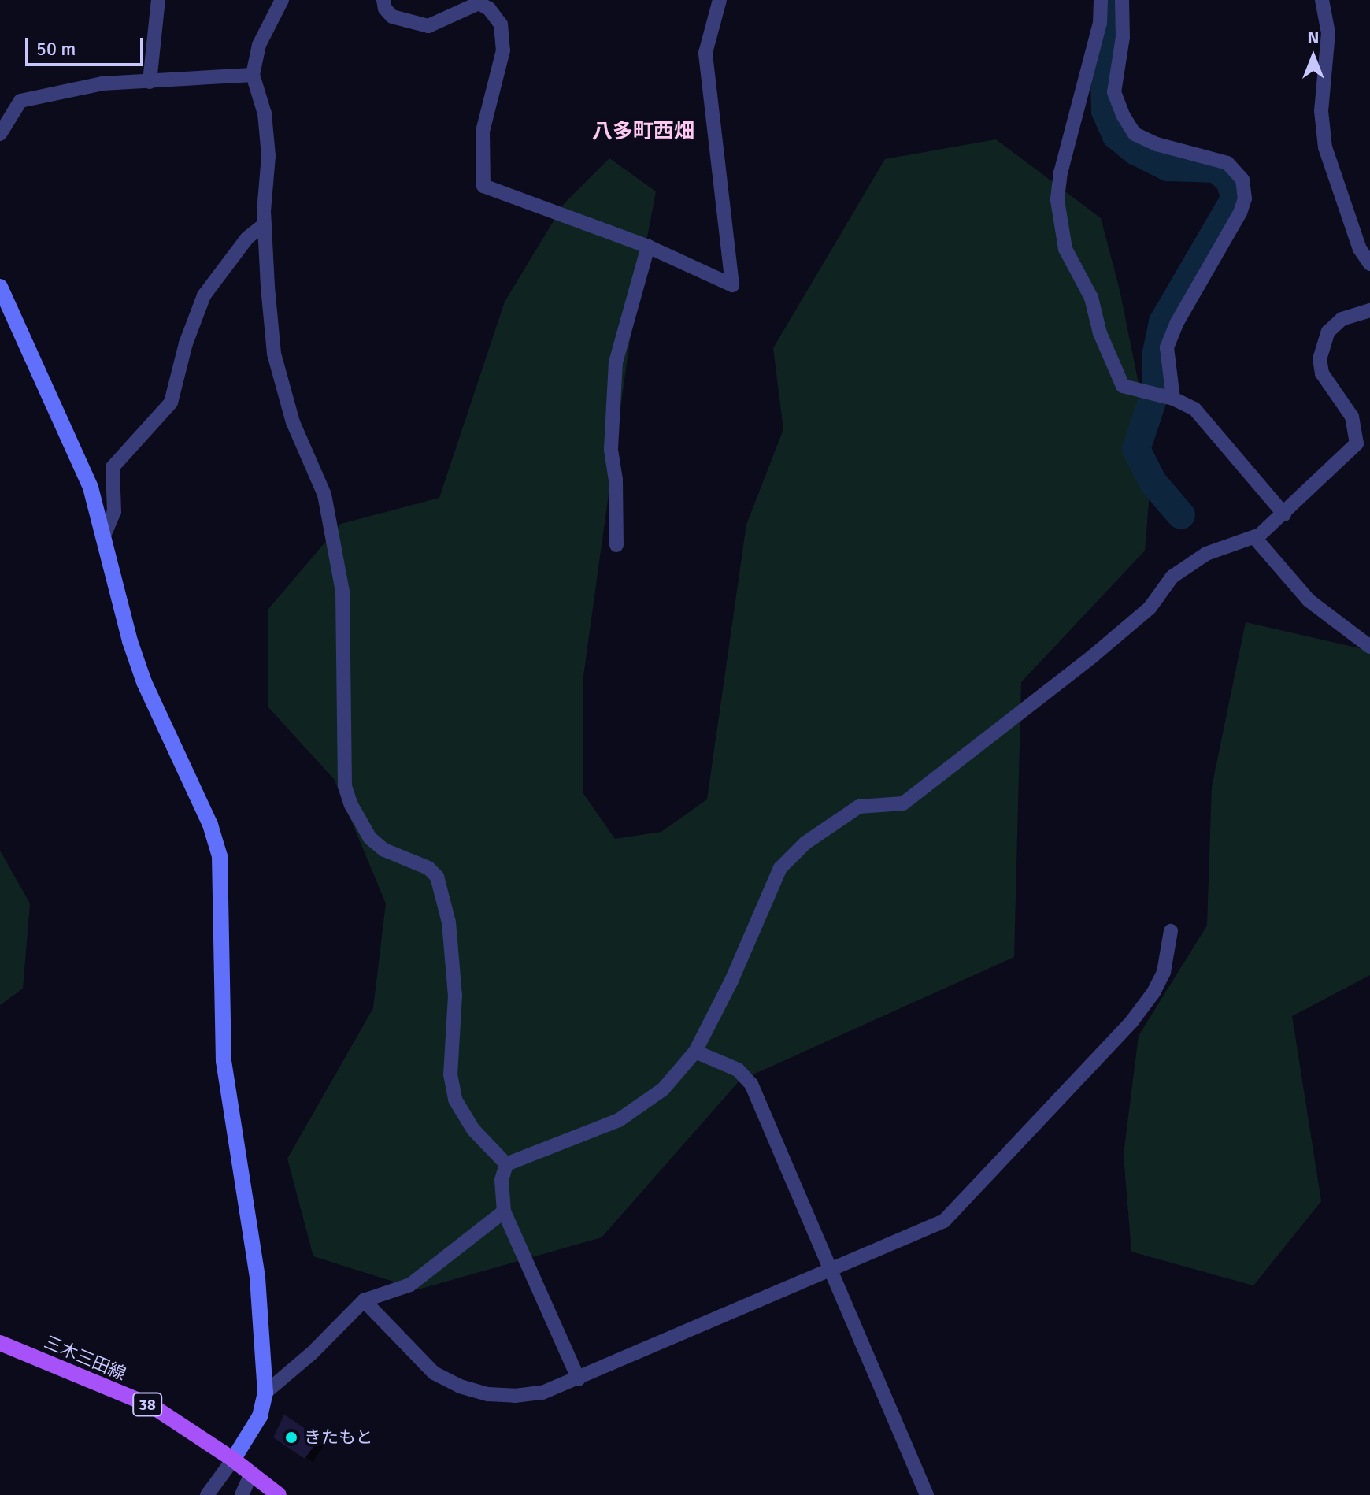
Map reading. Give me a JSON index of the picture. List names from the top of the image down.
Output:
{
  "streets": {
    "main road": ["三木三田線", "38"]
  },
  "districts": ["八多町西畑"],
  "places": ["きたもと"],
  "scale_bar": "50 m",
  "north": "top"
}
